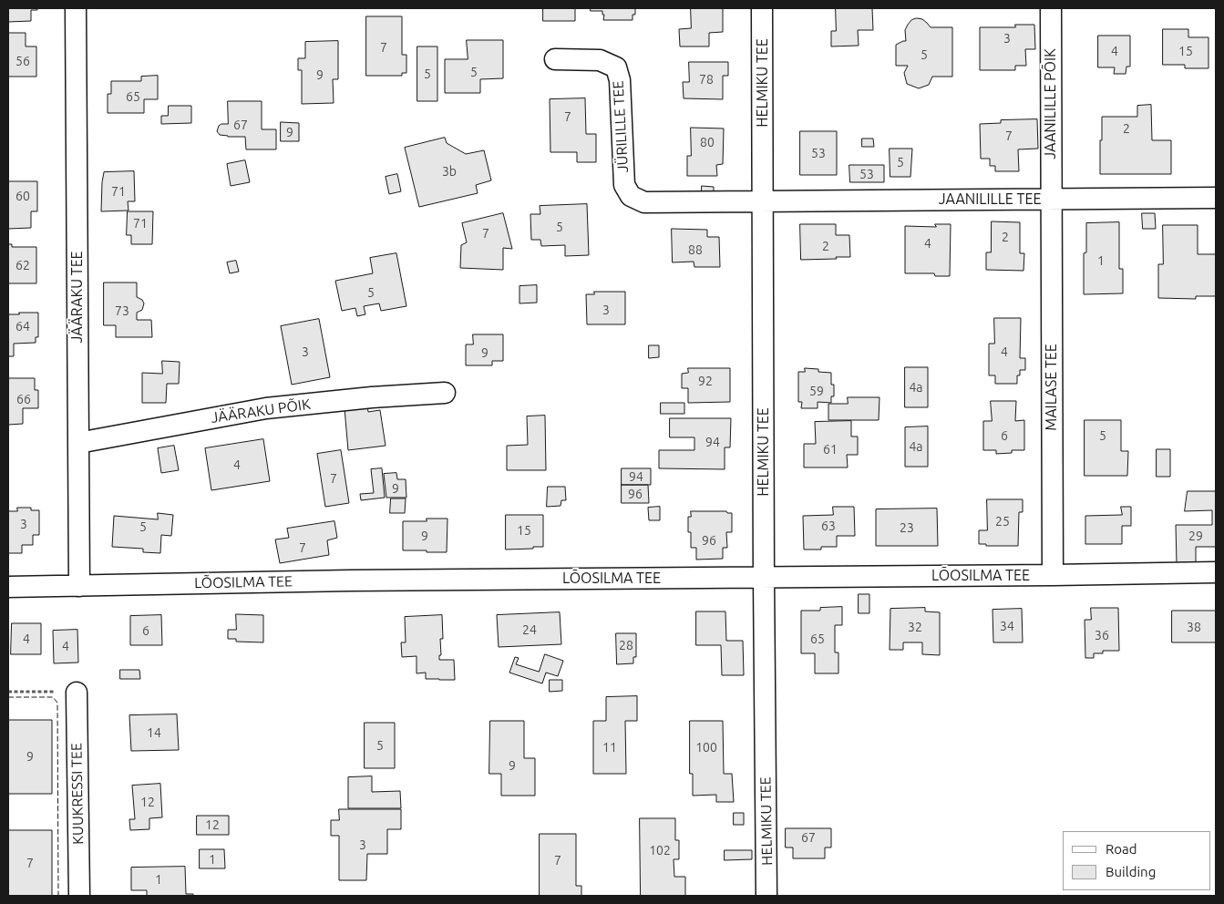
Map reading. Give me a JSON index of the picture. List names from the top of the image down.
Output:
{
  "streets": {
    "street": [
      "HELMIKU TEE",
      "JAANILILLE PÕIK",
      "JÜRILILLE TEE",
      "JAANILILLE TEE",
      "JÄÄRAKU TEE",
      "MAILASE TEE",
      "JÄÄRAKU PÕIK",
      "LÕOSILMA TEE",
      "KUUKRESSI TEE"
    ]
  },
  "crossings": [
    ["HELMIKU TEE", "JÜRILILLE TEE"],
    ["HELMIKU TEE", "JAANILILLE TEE"],
    ["HELMIKU TEE", "LÕOSILMA TEE"],
    ["JAANILILLE PÕIK", "JAANILILLE TEE"],
    ["JAANILILLE PÕIK", "MAILASE TEE"],
    ["JÜRILILLE TEE", "JAANILILLE TEE"],
    ["JAANILILLE TEE", "MAILASE TEE"],
    ["JÄÄRAKU TEE", "JÄÄRAKU PÕIK"],
    ["JÄÄRAKU TEE", "LÕOSILMA TEE"],
    ["MAILASE TEE", "LÕOSILMA TEE"]
  ],
  "house_numbers": [
    "3",
    "7",
    "4",
    "15",
    "5",
    "56",
    "5",
    "5",
    "9",
    "78",
    "65",
    "7",
    "67",
    "2",
    "9",
    "7",
    "80",
    "53",
    "5",
    "3b",
    "53",
    "71",
    "60",
    "71",
    "5",
    "7",
    "2",
    "4",
    "2",
    "88",
    "1",
    "62",
    "5",
    "3",
    "73",
    "64",
    "3",
    "4",
    "9",
    "92",
    "4a",
    "59",
    "66",
    "6",
    "5",
    "94",
    "4a",
    "61",
    "4",
    "94",
    "7",
    "9",
    "96",
    "25",
    "3",
    "63",
    "5",
    "23",
    "15",
    "9",
    "29",
    "96",
    "7",
    "34",
    "32",
    "38",
    "24",
    "6",
    "36",
    "4",
    "65",
    "28",
    "4",
    "14",
    "5",
    "11",
    "100",
    "9",
    "9",
    "12",
    "12",
    "67",
    "3",
    "102",
    "1",
    "7",
    "7",
    "1"
  ],
  "legend": ["Road", "Building"]
}
